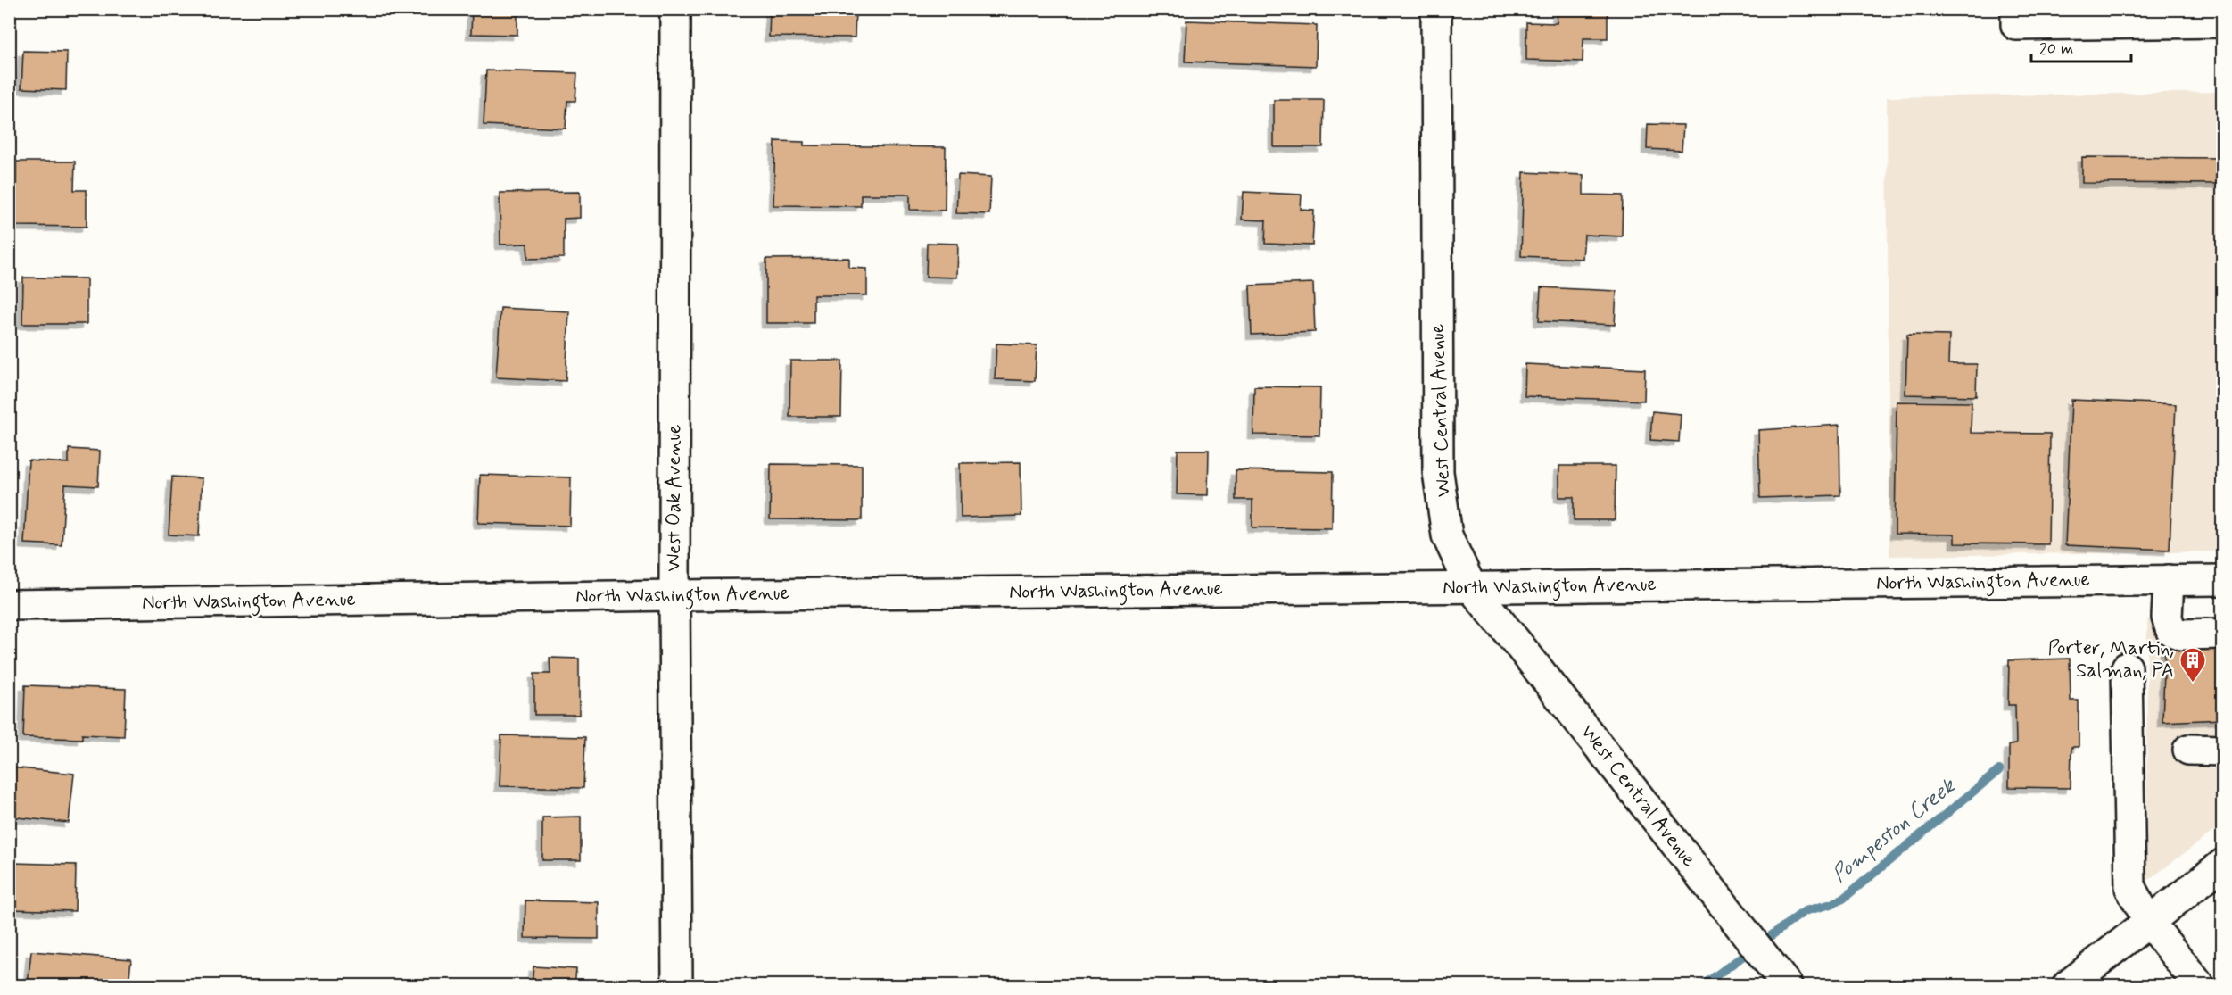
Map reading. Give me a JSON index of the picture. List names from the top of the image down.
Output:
{
  "streets": {
    "street": ["West Central Avenue", "West Oak Avenue", "North Washington Avenue"]
  },
  "crossings": [
    ["West Central Avenue", "North Washington Avenue"],
    ["West Oak Avenue", "North Washington Avenue"]
  ],
  "water": ["Pompeston Creek"],
  "places": {
    "building": ["Porter, Martin, Salman, PA"]
  },
  "scale_bar": "20 m"
}
